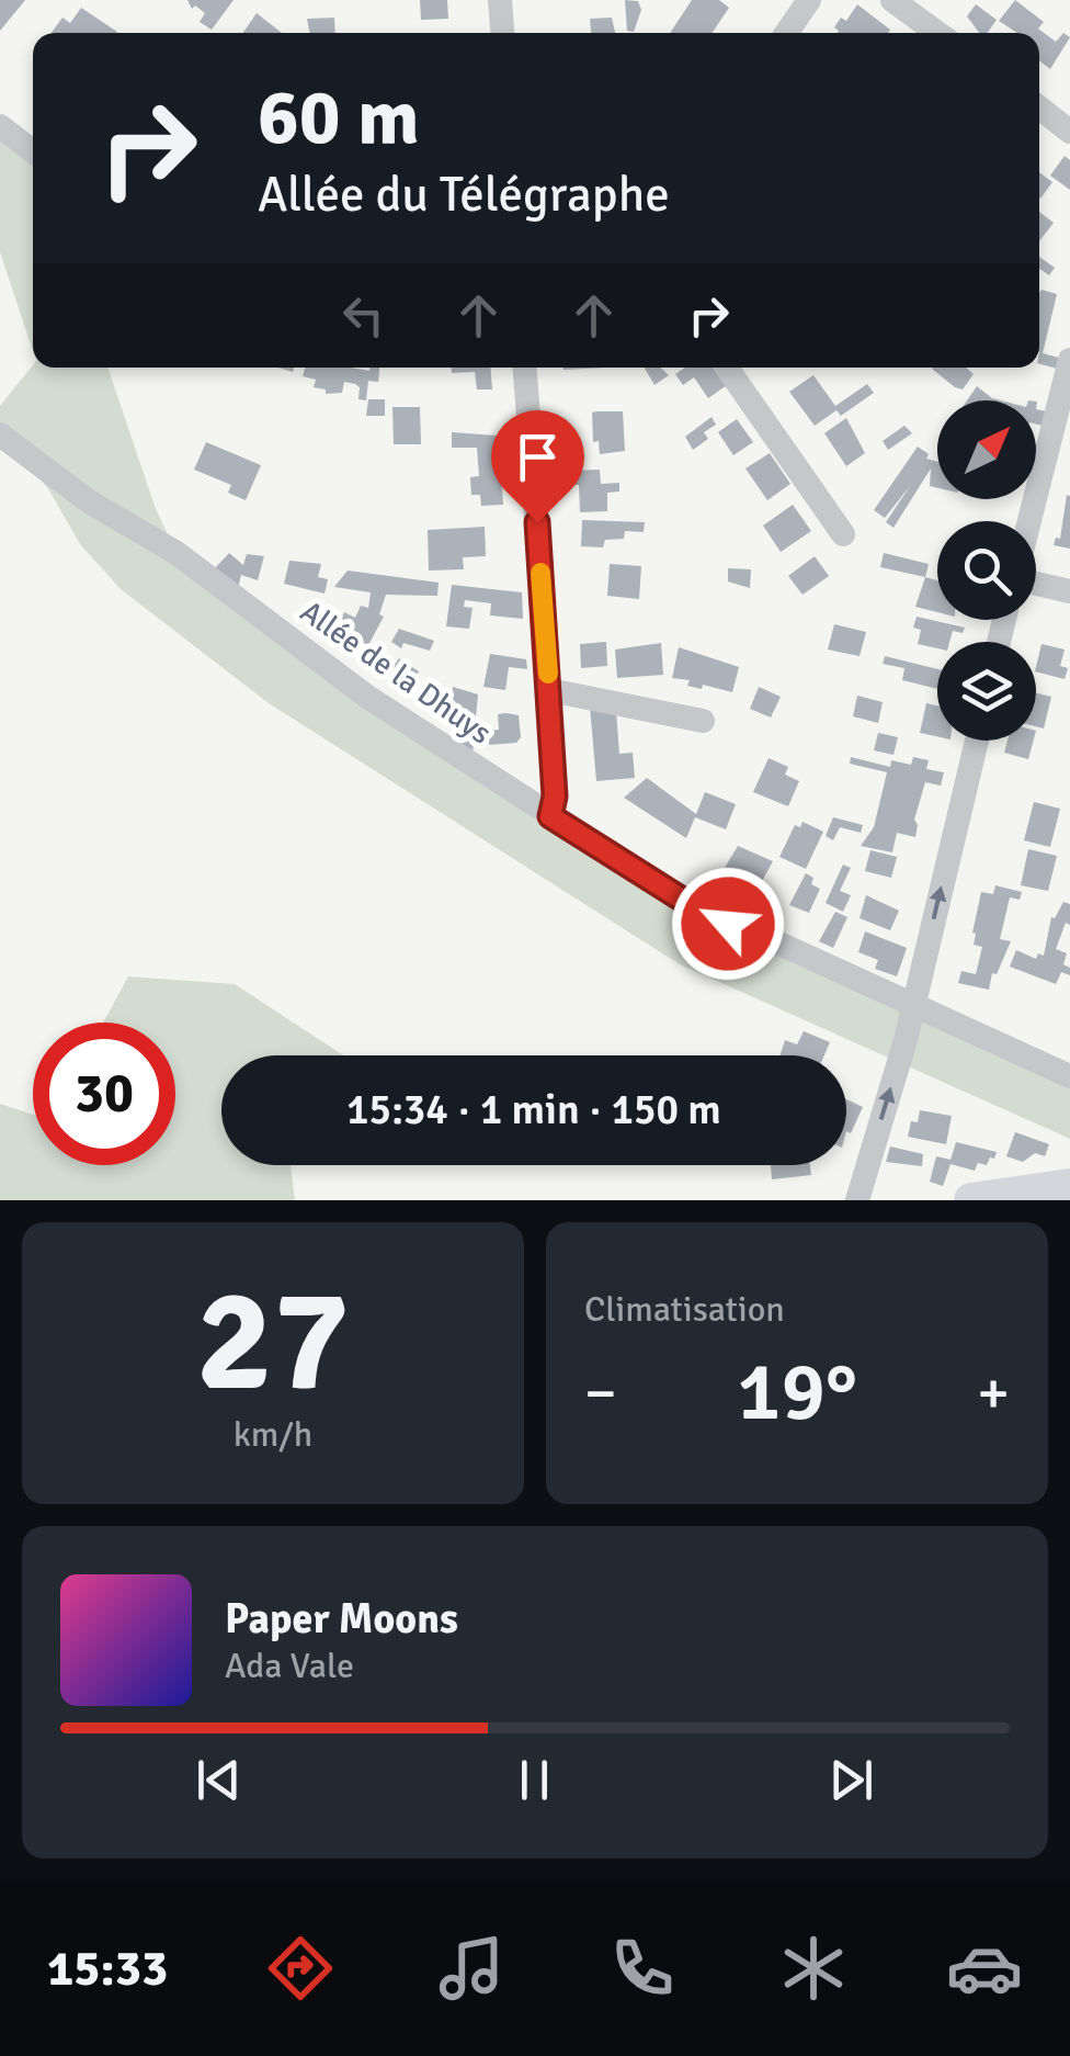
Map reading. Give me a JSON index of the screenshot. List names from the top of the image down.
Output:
{
  "streets": {
    "street": ["Allée de la Dhuys"]
  },
  "north": "top right",
  "page": {
    "turn": ["60 m", "Allée du Télégraphe"],
    "limit": "30",
    "trip": "15:34 · 1 min · 150 m",
    "tile": [
      ["27", "km/h"],
      "Climatisation"
    ],
    "heat": ["−", "19°", "+"],
    "song": ["Paper Moons", "Ada Vale"],
    "tabs": "15:33"
  }
}
